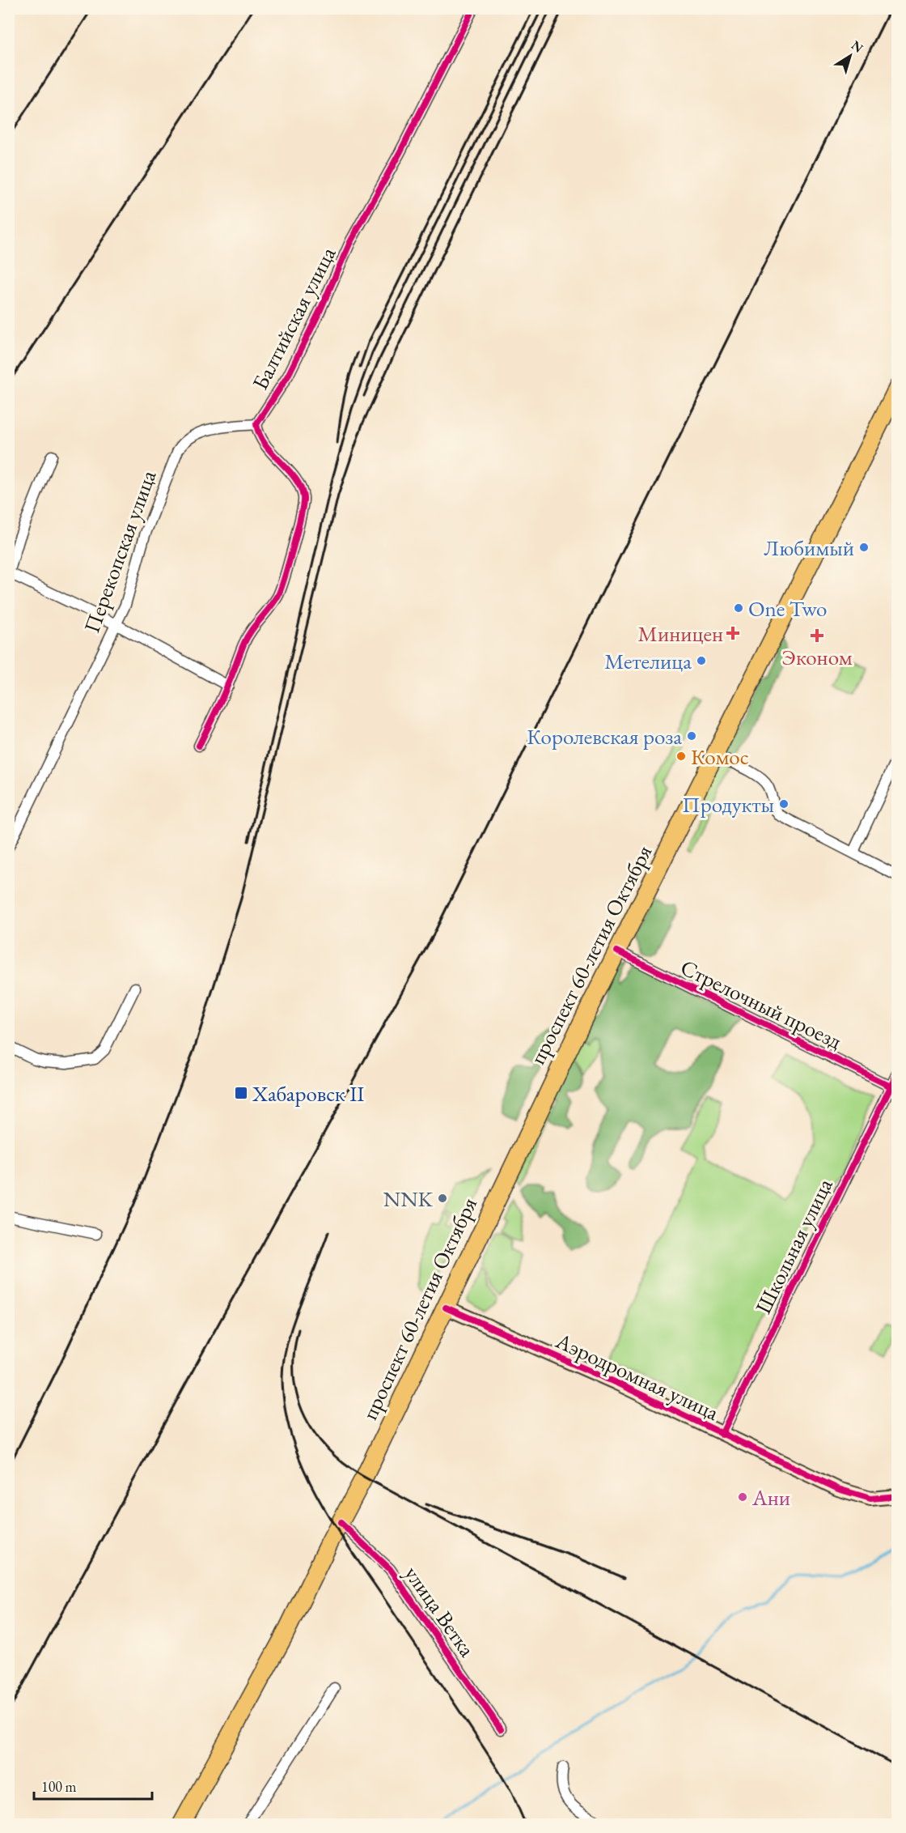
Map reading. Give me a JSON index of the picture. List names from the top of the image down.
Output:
{
  "streets": {
    "highway": ["проспект 60-летия Октября"],
    "street": [
      "Балтийская улица",
      "Перекопская улица",
      "Стрелочный проезд",
      "Школьная улица",
      "Аэродромная улица",
      "улица Ветка"
    ]
  },
  "crossings": [
    ["Балтийская улица", "Перекопская улица"],
    ["проспект 60-летия Октября", "Стрелочный проезд"],
    ["проспект 60-летия Октября", "Аэродромная улица"],
    ["проспект 60-летия Октября", "улица Ветка"],
    ["Стрелочный проезд", "Школьная улица"],
    ["Школьная улица", "Аэродромная улица"]
  ],
  "places": {
    "other": [
      "Любимый",
      "One Two",
      "Метелица",
      "Королевская роза",
      "Комос",
      "Продукты",
      "NNK",
      "Ани"
    ],
    "health": ["Миницен", "Эконом"],
    "transit": ["Хабаровск II"]
  },
  "scale_bar": "100 m",
  "north": "top right"
}
